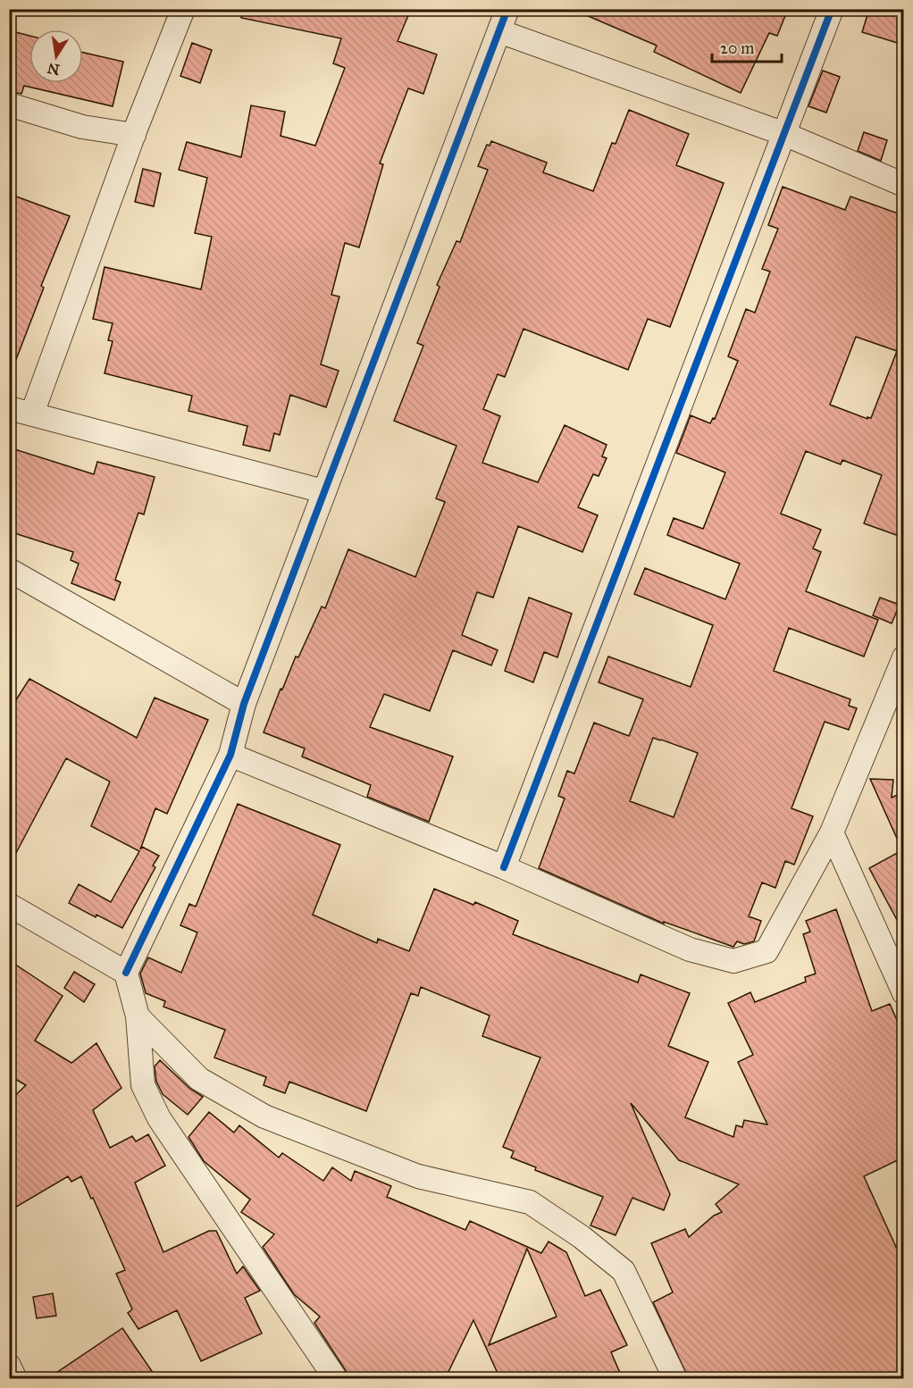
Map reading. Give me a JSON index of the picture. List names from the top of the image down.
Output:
{
  "scale_bar": "20 m",
  "north": "bottom"
}
